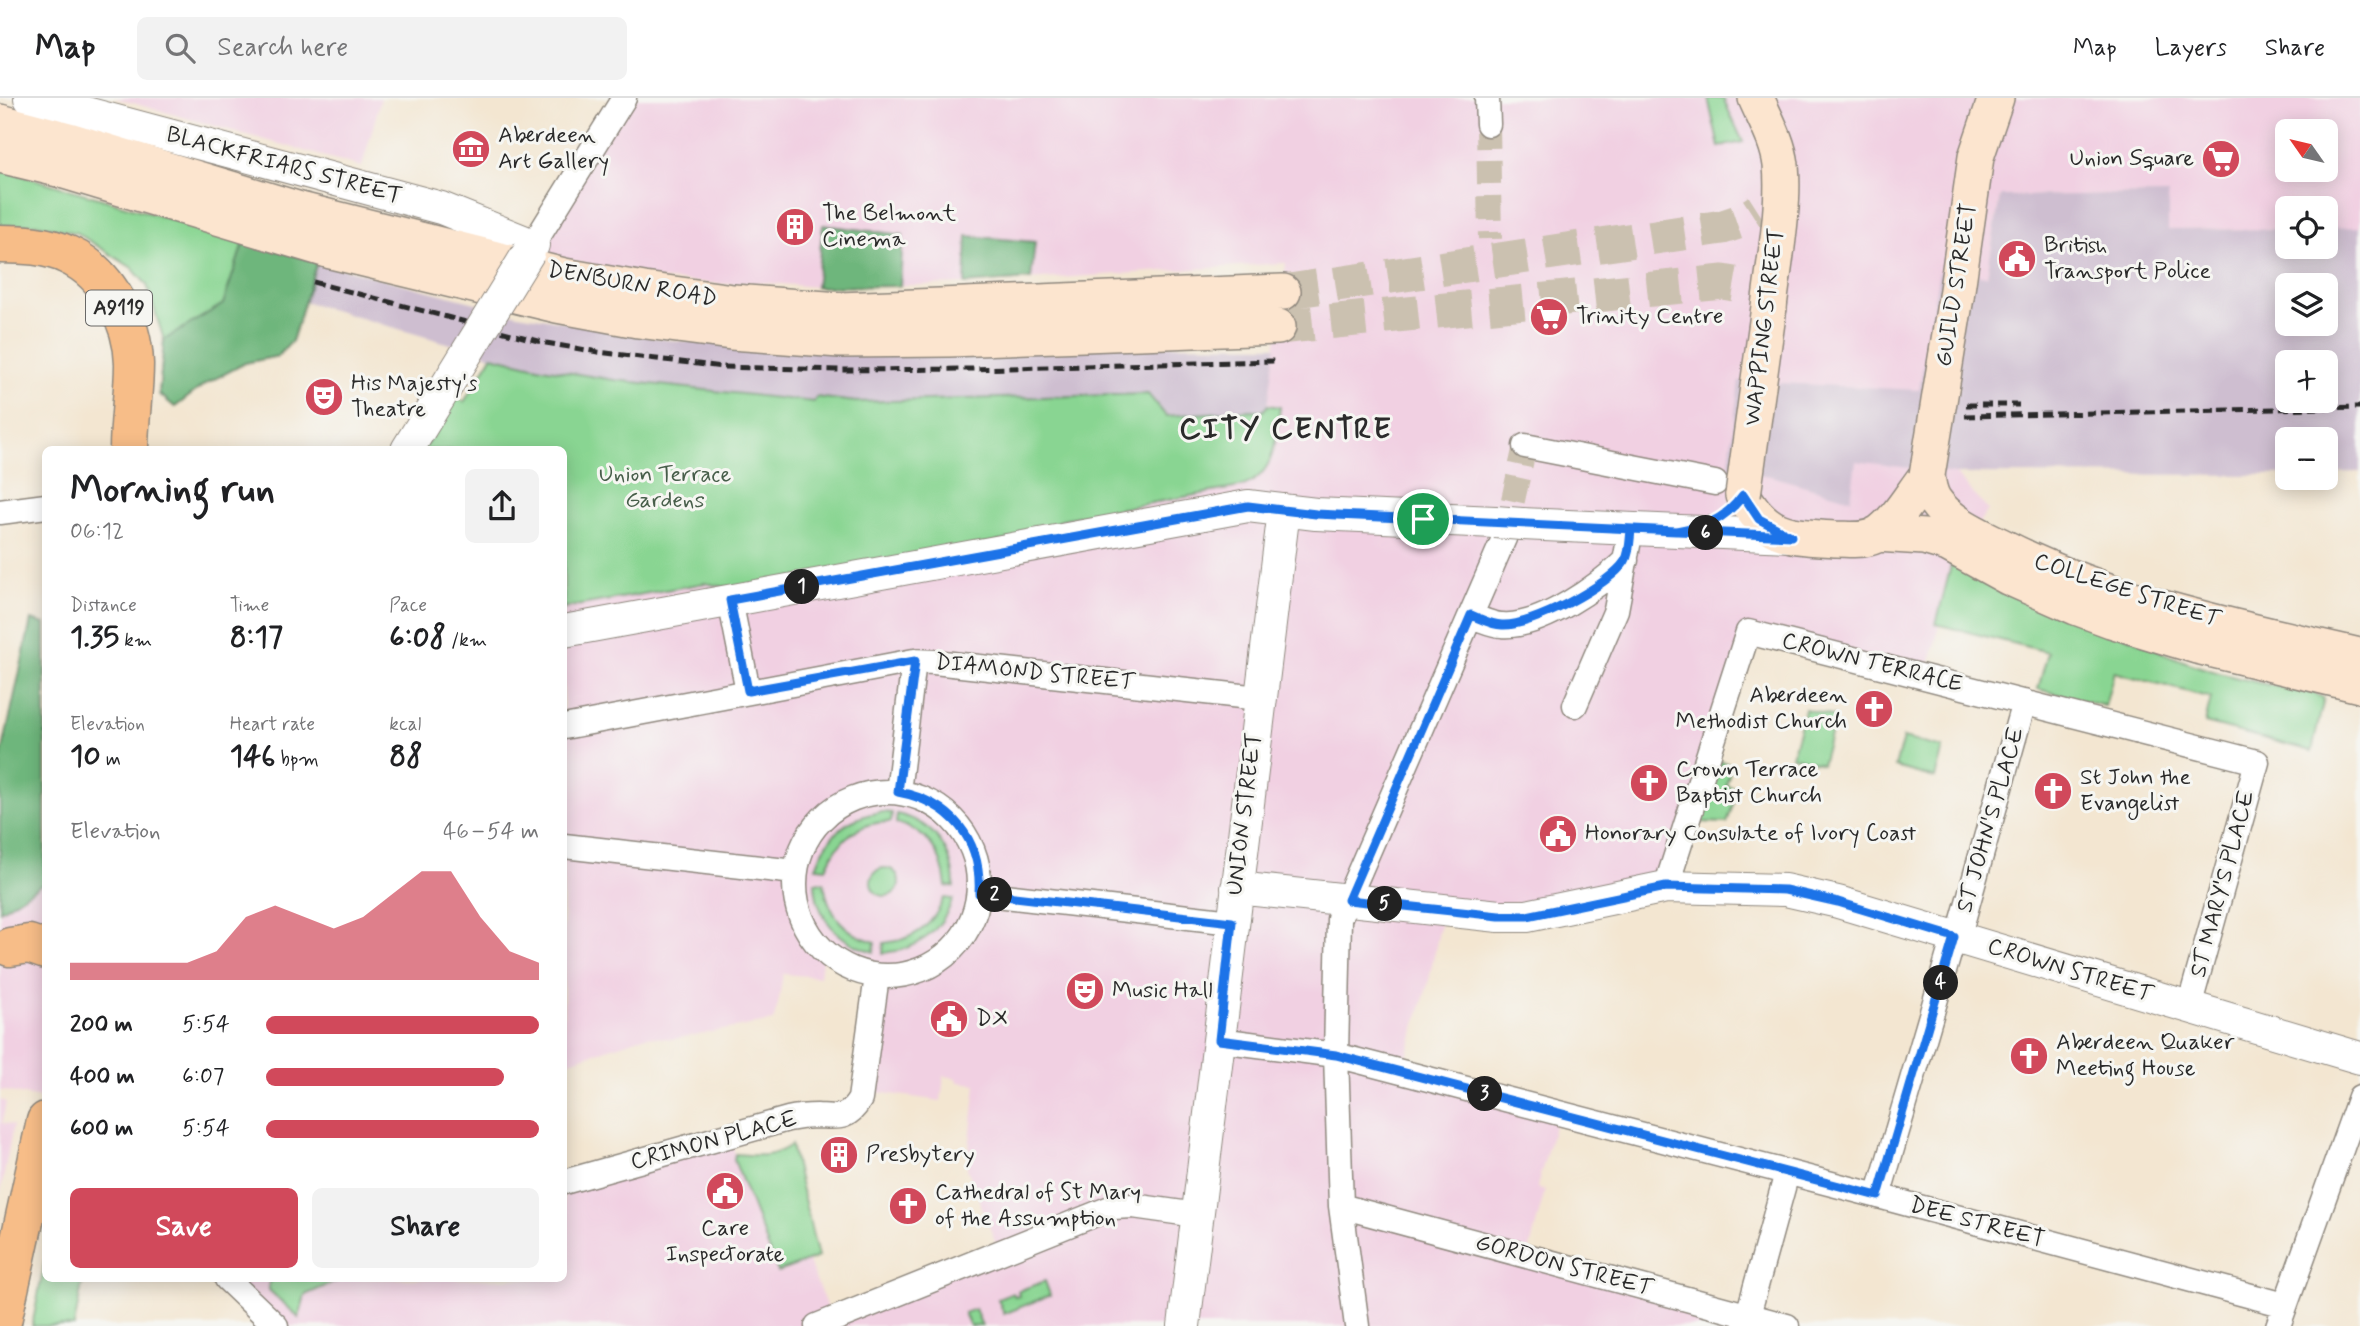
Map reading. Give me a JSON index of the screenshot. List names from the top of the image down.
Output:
{
  "streets": {
    "main road": [
      "DENBURN ROAD",
      "GUILD STREET",
      "A9119",
      "WAPPING STREET",
      "COLLEGE STREET"
    ],
    "street": [
      "BLACKFRIARS STREET",
      "CROWN TERRACE",
      "DIAMOND STREET",
      "UNION STREET",
      "ST JOHN'S PLACE",
      "ST MARY'S PLACE",
      "CROWN STREET",
      "CRIMON PLACE",
      "DEE STREET",
      "GORDON STREET"
    ]
  },
  "crossings": [
    ["GUILD STREET", "COLLEGE STREET"],
    ["CROWN TERRACE", "ST JOHN'S PLACE"],
    ["CROWN TERRACE", "ST MARY'S PLACE"],
    ["CROWN TERRACE", "CROWN STREET"],
    ["DIAMOND STREET", "UNION STREET"],
    ["UNION STREET", "CROWN STREET"],
    ["UNION STREET", "DEE STREET"],
    ["ST JOHN'S PLACE", "CROWN STREET"],
    ["ST JOHN'S PLACE", "DEE STREET"],
    ["ST MARY'S PLACE", "CROWN STREET"]
  ],
  "districts": ["CITY CENTRE"],
  "parks": ["Union Terrace Gardens"],
  "places": {
    "museum": ["Aberdeen Art Gallery"],
    "supermarket": ["Union Square", "Trinity Centre"],
    "building": ["The Belmont Cinema", "Presbytery"],
    "public building": [
      "British Transport Police",
      "Honorary Consulate of Ivory Coast",
      "DX",
      "Care Inspectorate"
    ],
    "theatre": ["His Majesty's Theatre", "Music Hall"],
    "church": [
      "Aberdeen Methodist Church",
      "Crown Terrace Baptist Church",
      "St John the Evangelist",
      "Aberdeen Quaker Meeting House",
      "Cathedral of St Mary of the Assumption"
    ]
  },
  "north": "top left",
  "page": {
    "header": "Map",
    "search": "Search here",
    "nav": ["Map", "Layers", "Share"],
    "map_buttons": ["+", "−"],
    "heading": ["Morning run", "06:12"],
    "pins": [
      "6",
      "1",
      "2",
      "5",
      "4",
      "3"
    ],
    "stats": [
      ["Distance", "1.35 km"],
      ["Time", "8:17"],
      ["Pace", "6:08 /km"],
      ["Elevation", "10 m"],
      ["Heart rate", "146 bpm"],
      ["kcal", "88"]
    ],
    "chart": ["Elevation", "46–54 m"],
    "list": [
      {
        "name": "200 m",
        "note": "5:54"
      },
      {
        "name": "400 m",
        "note": "6:07"
      },
      {
        "name": "600 m",
        "note": "5:54"
      }
    ],
    "buttons": ["Save", "Share"]
  }
}
